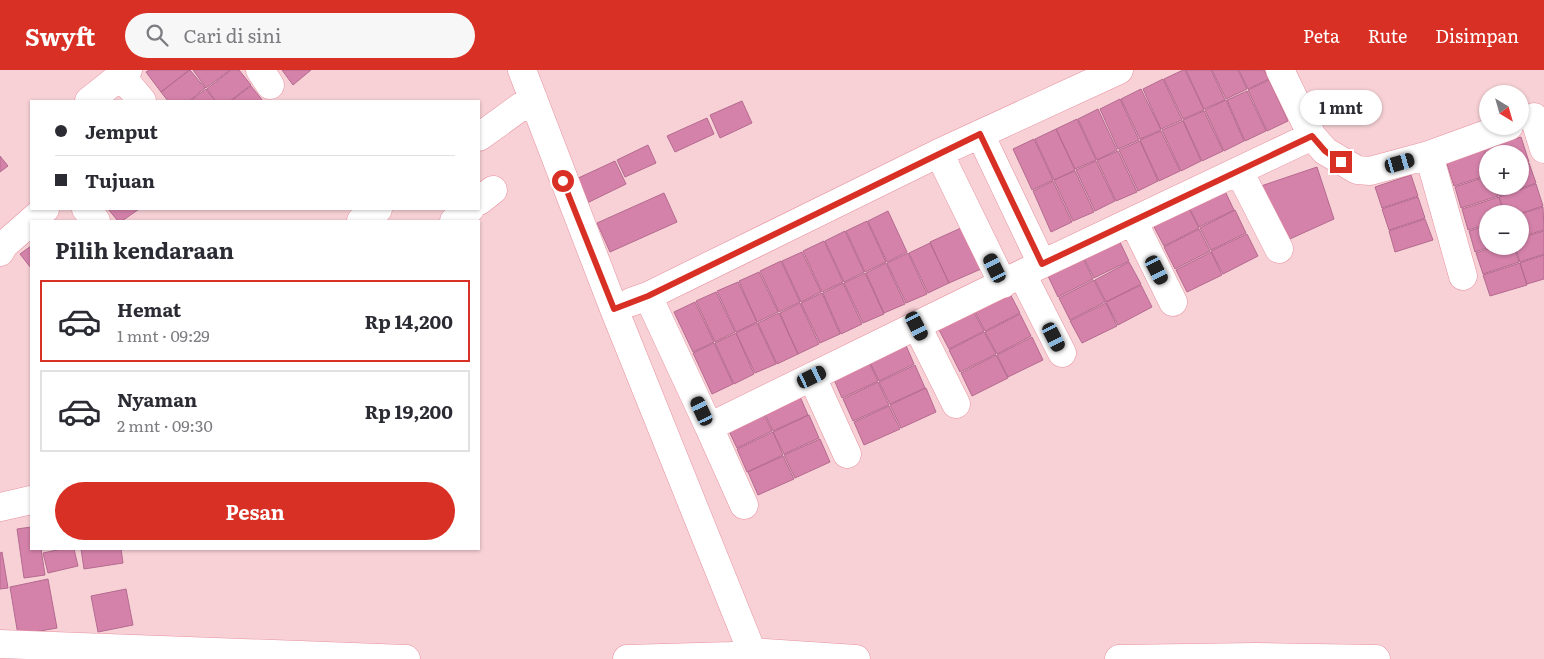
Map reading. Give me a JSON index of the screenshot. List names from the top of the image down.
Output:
{
  "north": "bottom right",
  "page": {
    "header": "Swyft",
    "search": "Cari di sini",
    "nav": ["Peta", "Rute", "Disimpan"],
    "map_buttons": ["+", "−"],
    "bubble": "1 mnt",
    "banner": ["Jemput", "Tujuan"],
    "heading": "Pilih kendaraan",
    "list": [
      {
        "name": "Hemat",
        "note": "1 mnt · 09:29",
        "value": "Rp 14,200"
      },
      {
        "name": "Nyaman",
        "note": "2 mnt · 09:30",
        "value": "Rp 19,200"
      }
    ],
    "buttons": "Pesan"
  }
}
